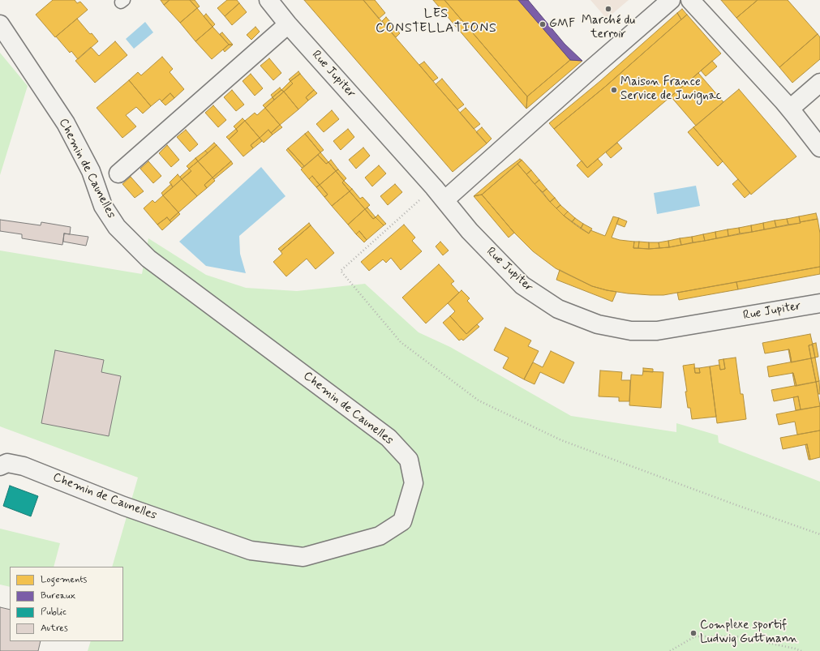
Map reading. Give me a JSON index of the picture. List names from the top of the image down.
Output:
{
  "streets": {
    "street": ["Rue Jupiter", "Chemin de Caunelles"]
  },
  "districts": ["LES CONSTELLATIONS"],
  "places": [
    "Marché du terroir",
    "GMF",
    "Maison France Service de Juvignac",
    "Complexe sportif Ludwig Guttmann"
  ],
  "legend": [
    "Logements",
    "Bureaux",
    "Public",
    "Autres"
  ]
}
